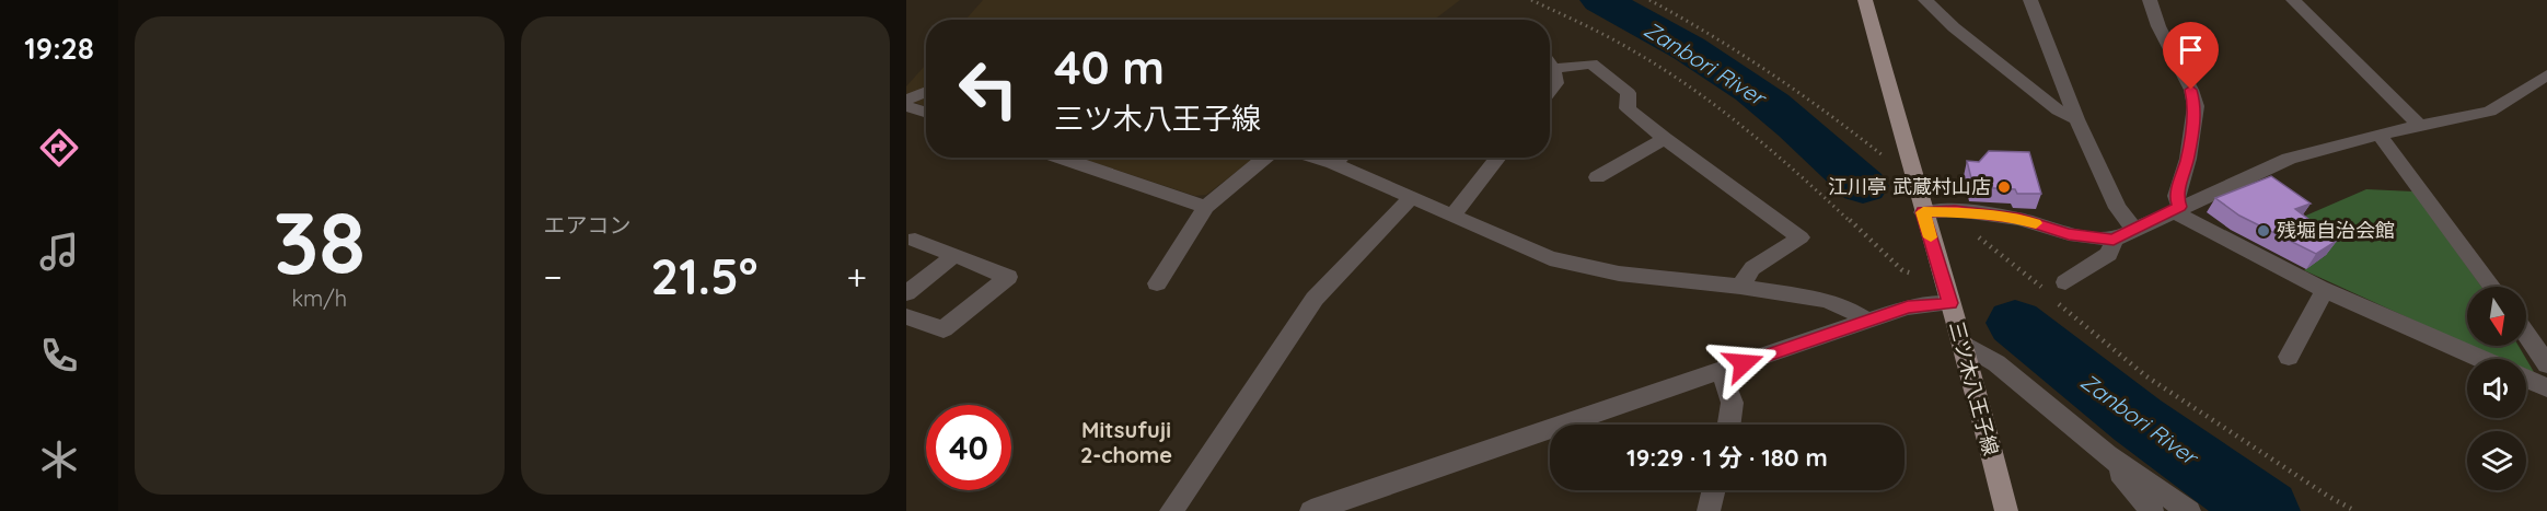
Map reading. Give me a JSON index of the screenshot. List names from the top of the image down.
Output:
{
  "streets": {
    "main road": ["三ツ木八王子線"]
  },
  "districts": ["Mitsufuji 2-chome"],
  "water": ["Zanbori River"],
  "places": ["江川亭 武蔵村山店", "残堀自治会館"],
  "north": "bottom",
  "page": {
    "tabs": "19:28",
    "tile": [
      ["38", "km/h"],
      "エアコン"
    ],
    "turn": ["40 m", "三ツ木八王子線"],
    "heat": ["−", "21.5°", "+"],
    "limit": "40",
    "trip": "19:29 · 1 分 · 180 m"
  }
}
